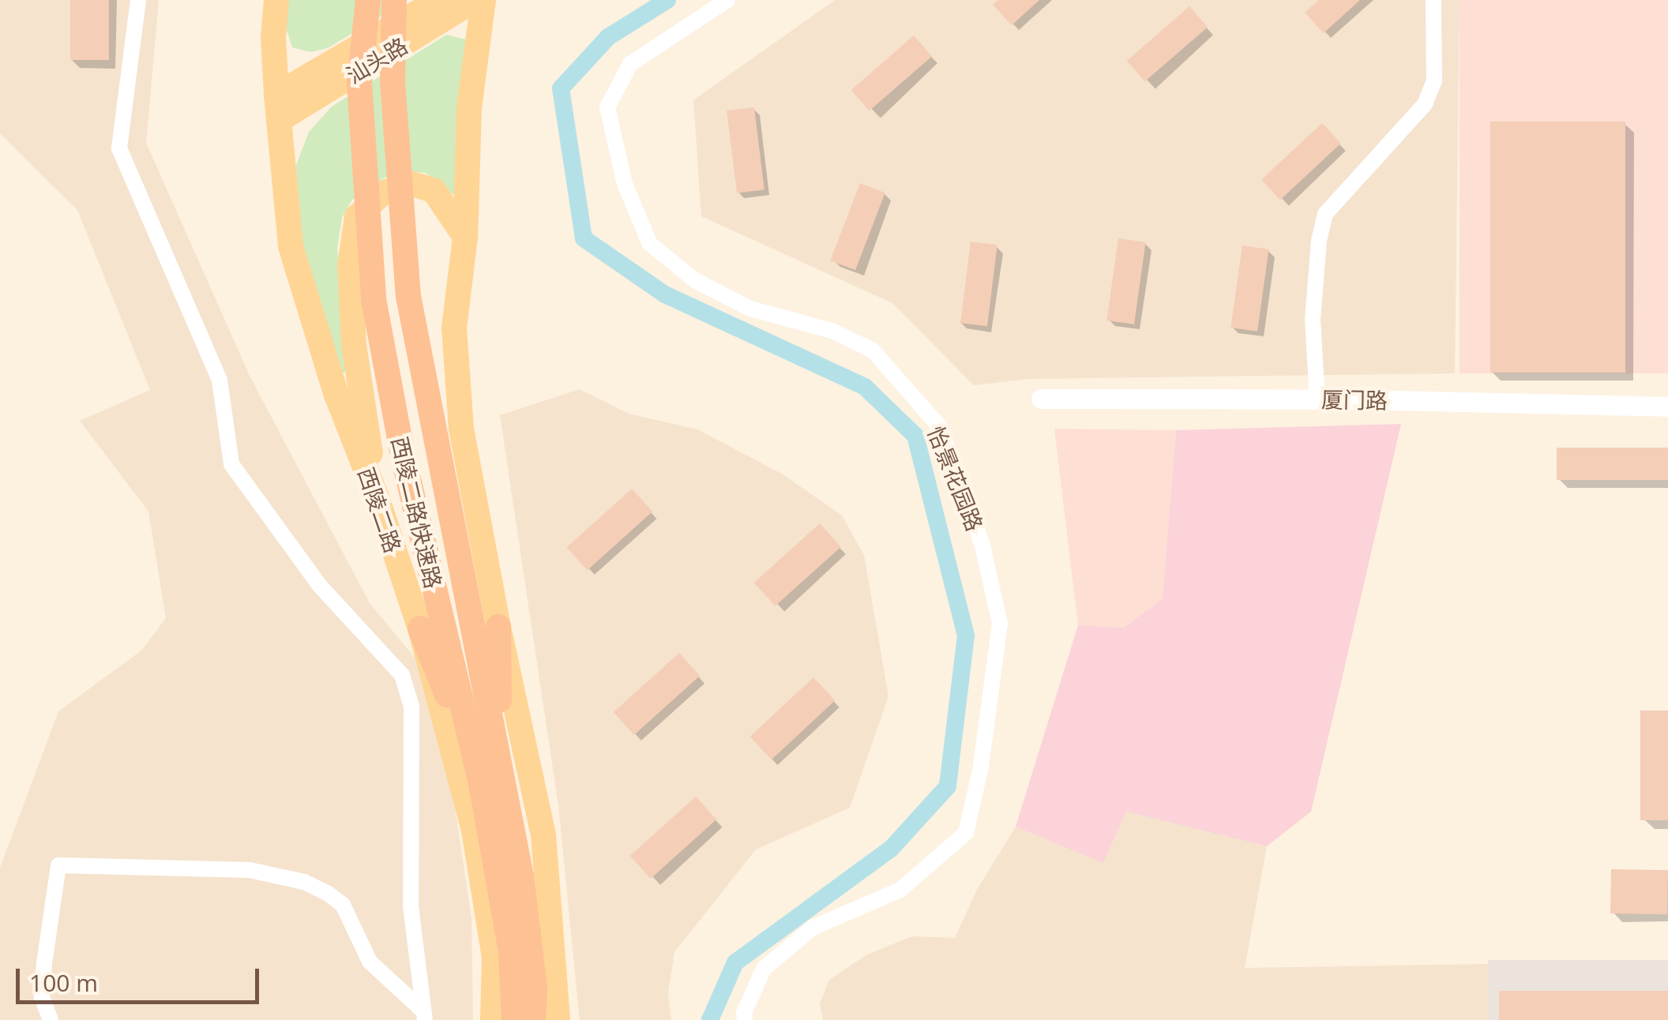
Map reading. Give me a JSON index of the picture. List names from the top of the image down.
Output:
{
  "streets": {
    "highway": ["西陵二路快速路"],
    "main road": ["汕头路", "西陵二路"],
    "street": ["厦门路", "怡景花园路"]
  },
  "crossings": [
    ["汕头路", "西陵二路"]
  ],
  "scale_bar": "100 m"
}
